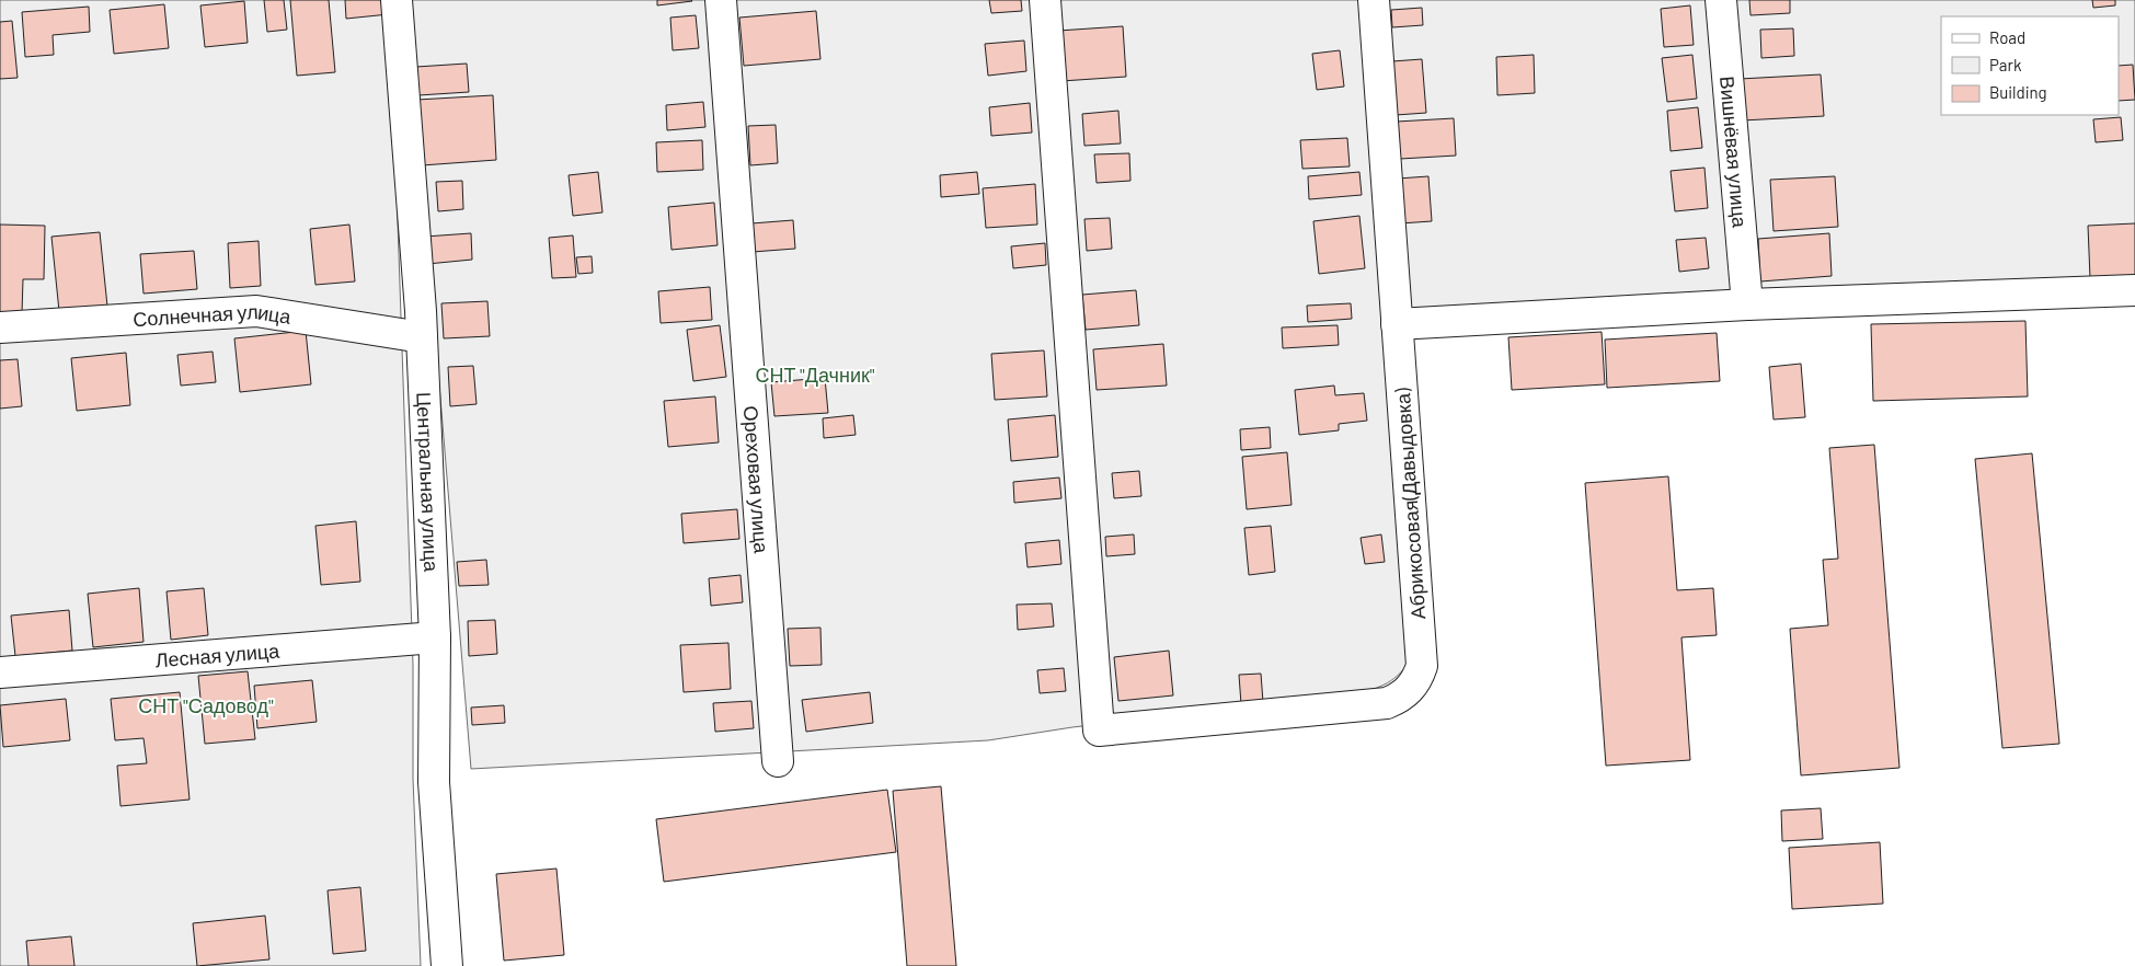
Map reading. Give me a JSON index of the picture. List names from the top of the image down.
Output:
{
  "streets": {
    "street": [
      "Вишнёвая улица",
      "Солнечная улица",
      "Ореховая улица",
      "Центральная улица",
      "Абрикосовая(Давыдовка)",
      "Лесная улица"
    ]
  },
  "crossings": [
    ["Солнечная улица", "Центральная улица"],
    ["Центральная улица", "Лесная улица"]
  ],
  "parks": ["СНТ \"Дачник\"", "СНТ \"Садовод\""],
  "legend": ["Road", "Park", "Building"]
}
